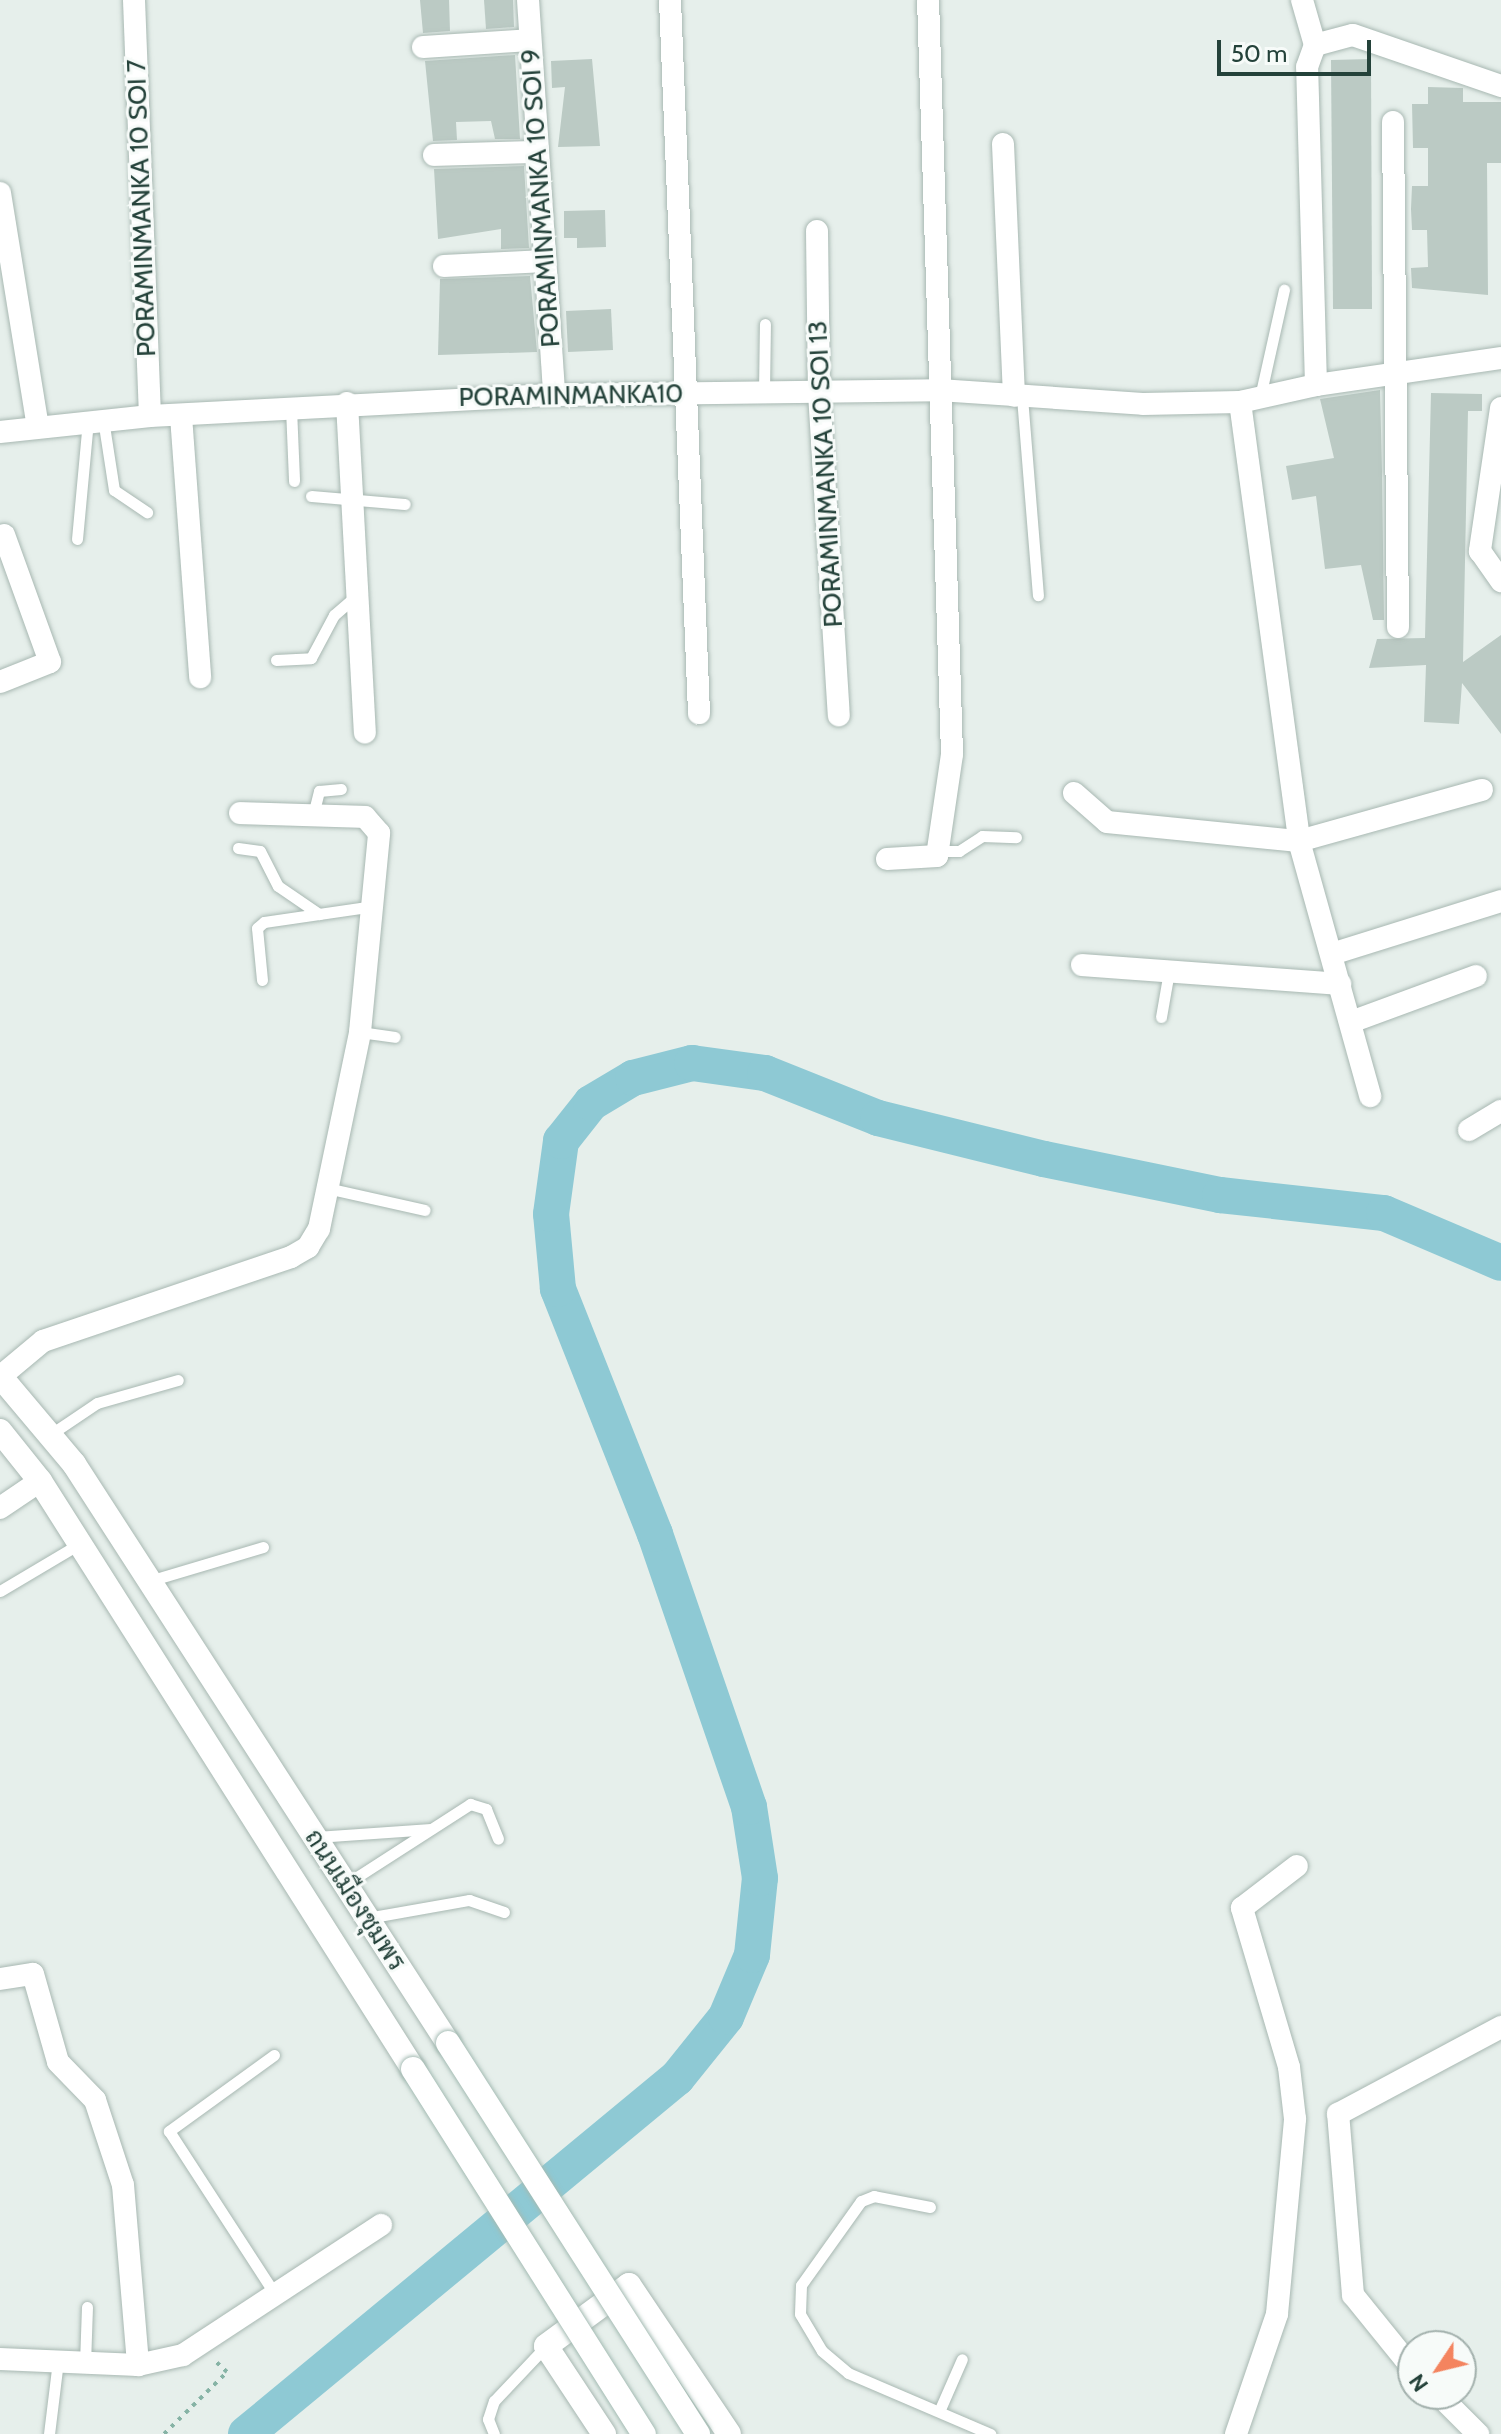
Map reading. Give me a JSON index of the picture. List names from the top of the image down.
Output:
{
  "streets": {
    "main road": ["ถนนเมืองชุมพร"],
    "street": [
      "PORAMINMANKA 10 SOI 9",
      "PORAMINMANKA 10 SOI 7",
      "PORAMINMANKA10",
      "PORAMINMANKA 10 SOI 13"
    ]
  },
  "crossings": [
    ["PORAMINMANKA 10 SOI 9", "PORAMINMANKA10"],
    ["PORAMINMANKA 10 SOI 7", "PORAMINMANKA10"],
    ["PORAMINMANKA10", "PORAMINMANKA 10 SOI 13"]
  ],
  "scale_bar": "50 m",
  "north": "bottom left"
}
